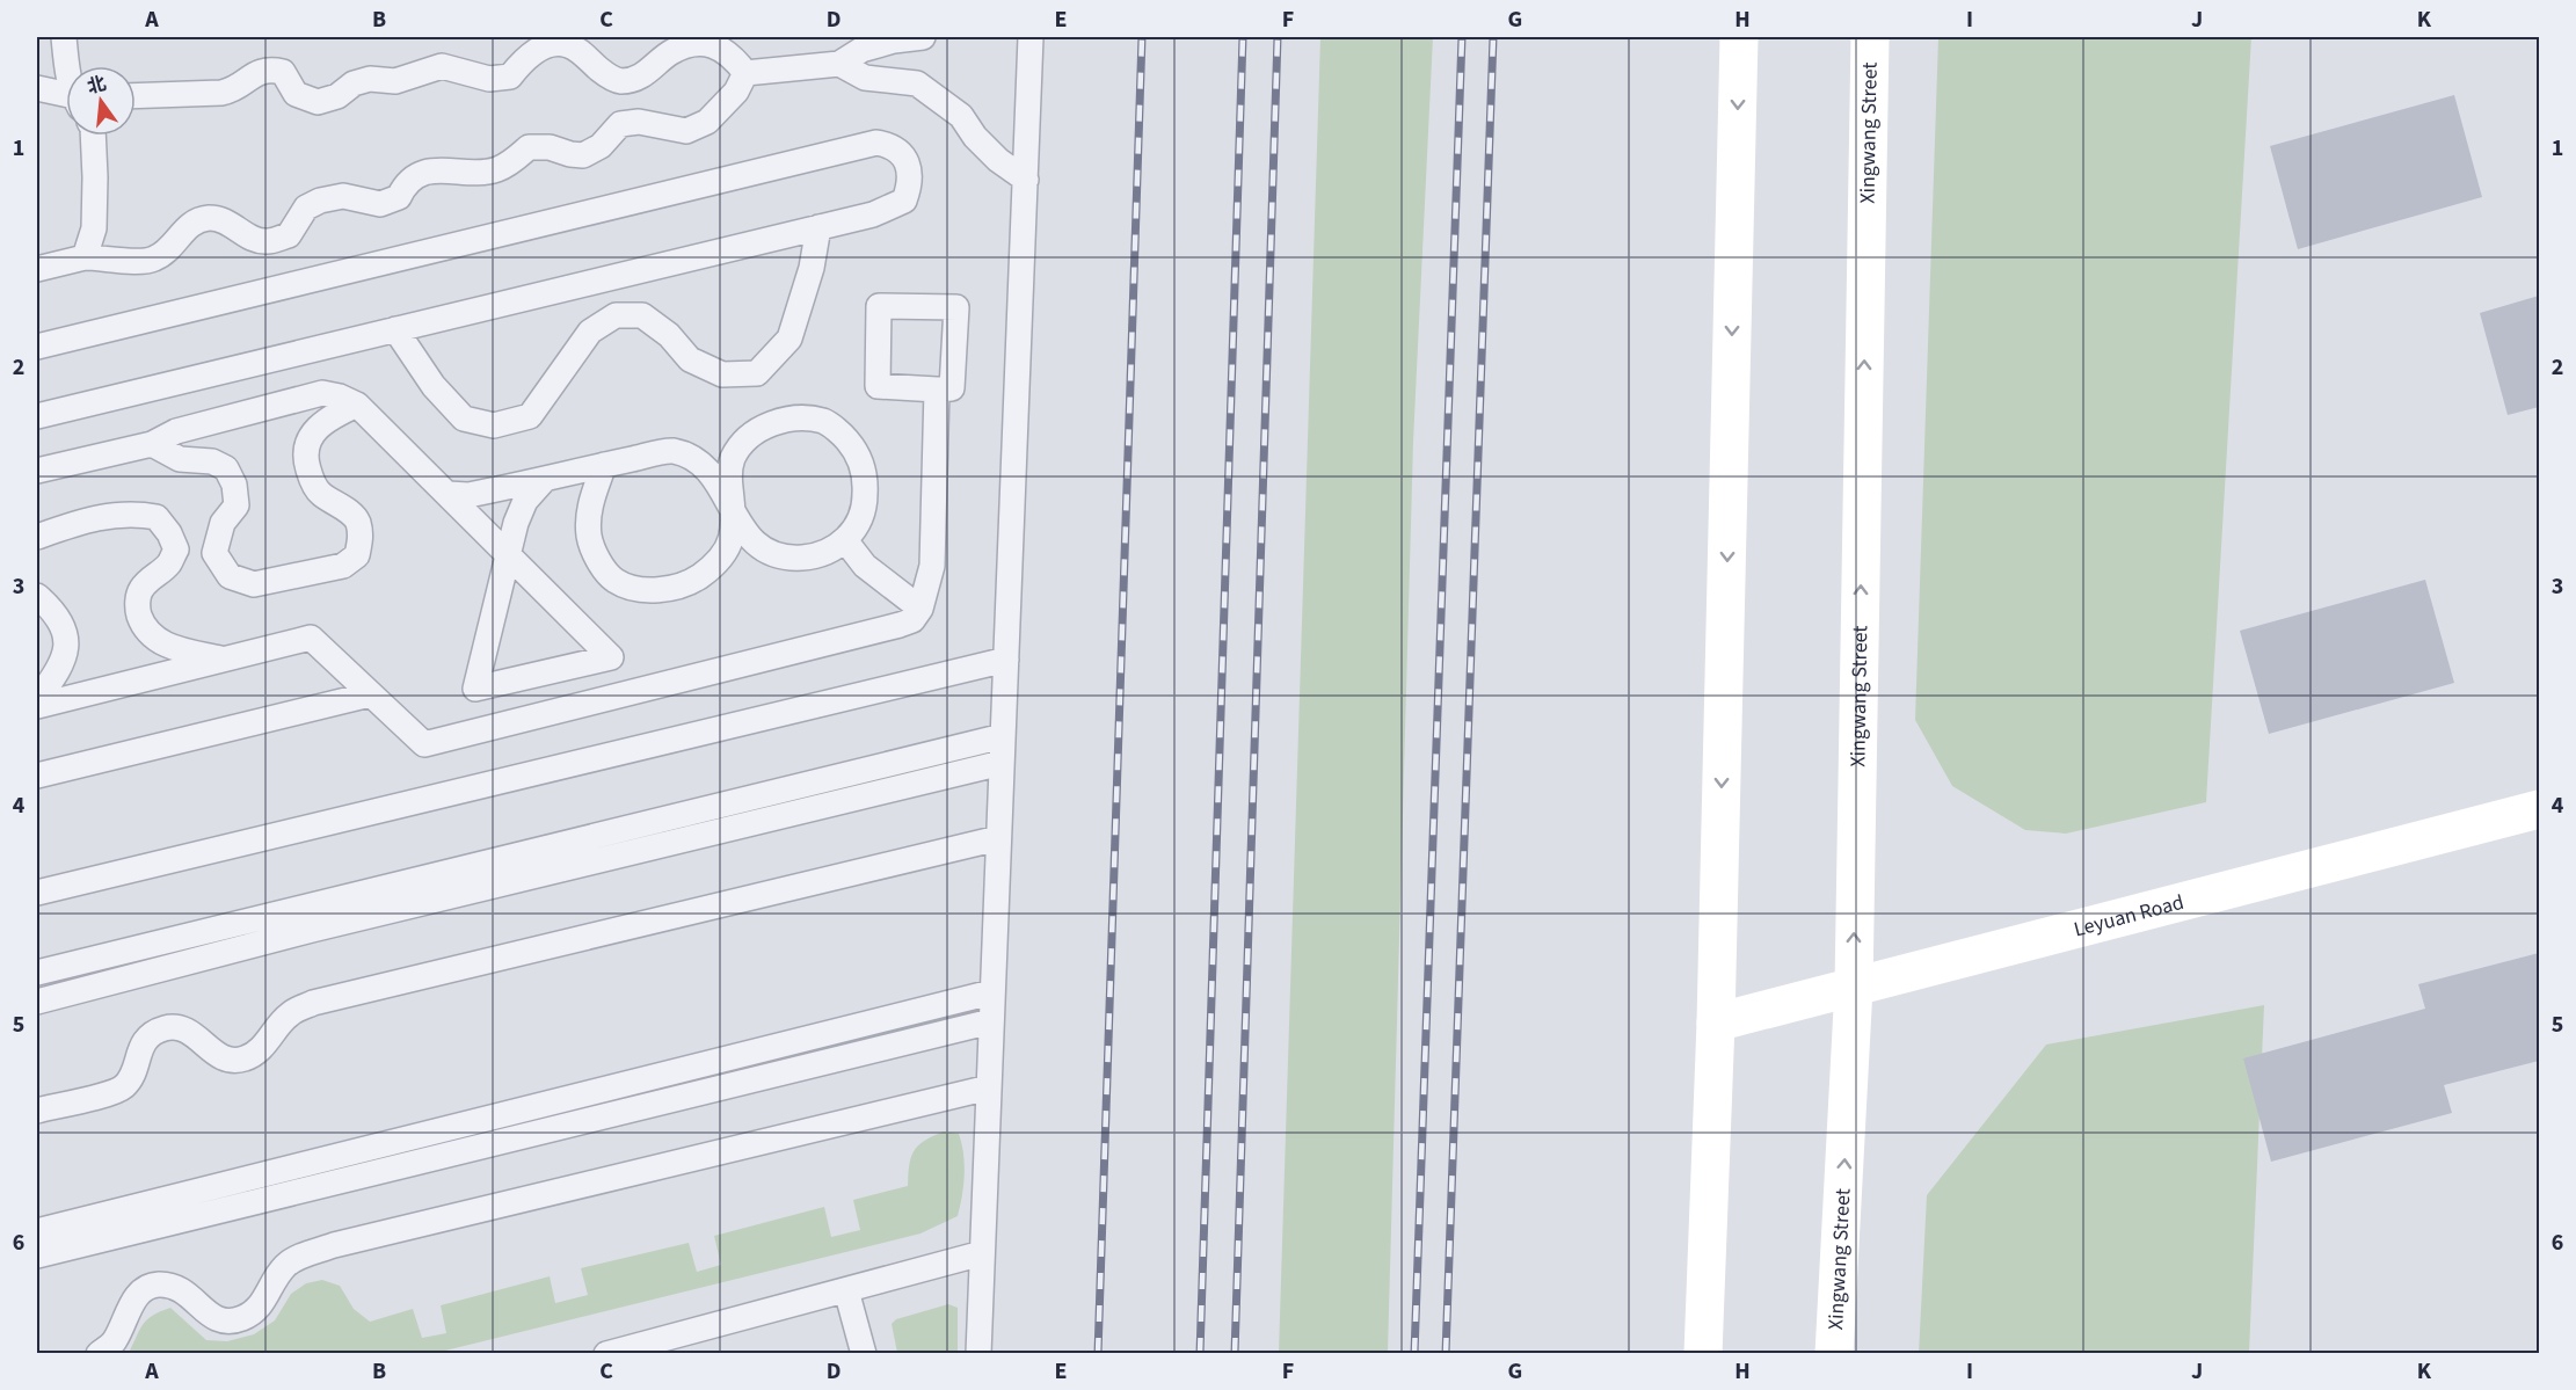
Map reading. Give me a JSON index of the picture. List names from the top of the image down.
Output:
{
  "streets": {
    "main road": ["Xingwang Street", "Leyuan Road"]
  },
  "crossings": [
    ["Xingwang Street", "Leyuan Road"]
  ],
  "north": "top",
  "grid": {
    "columns": [
      "A",
      "B",
      "C",
      "D",
      "E",
      "F",
      "G",
      "H",
      "I",
      "J",
      "K"
    ],
    "rows": [
      "1",
      "2",
      "3",
      "4",
      "5",
      "6"
    ]
  }
}
